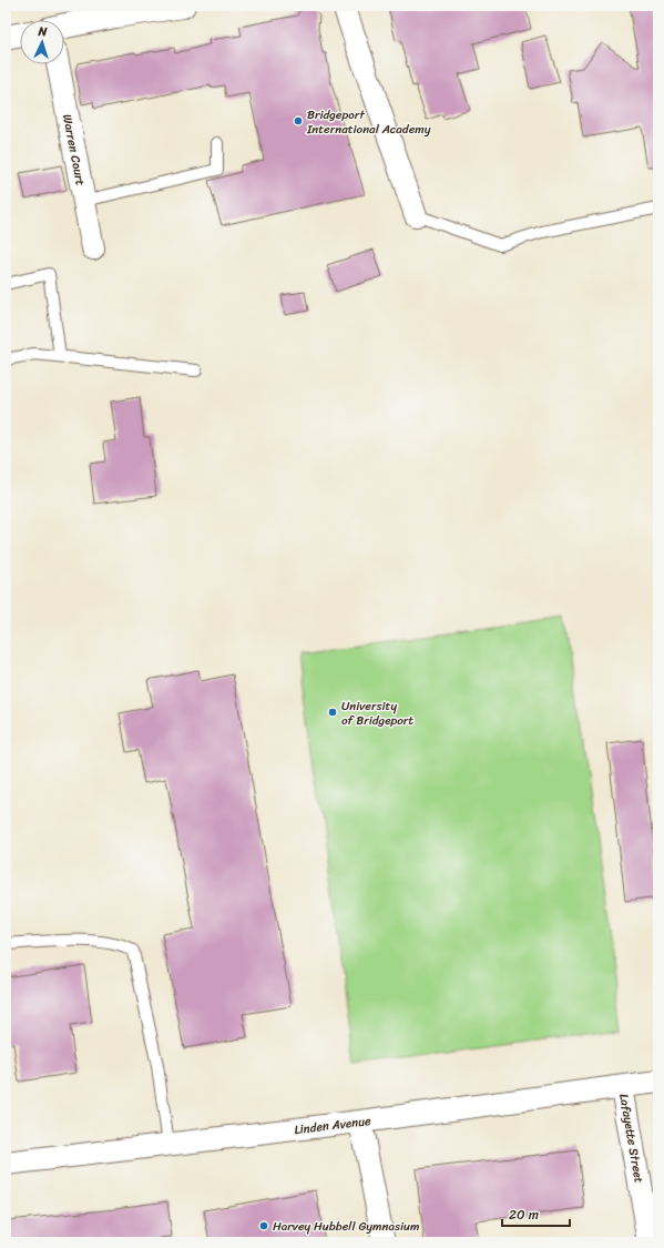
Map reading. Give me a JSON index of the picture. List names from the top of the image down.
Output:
{
  "streets": {
    "street": ["Warren Court", "Linden Avenue", "Lafayette Street"]
  },
  "crossings": [
    ["Linden Avenue", "Lafayette Street"]
  ],
  "places": ["Bridgeport International Academy", "University of Bridgeport", "Harvey Hubbell Gymnasium"],
  "scale_bar": "20 m",
  "north": "top"
}
